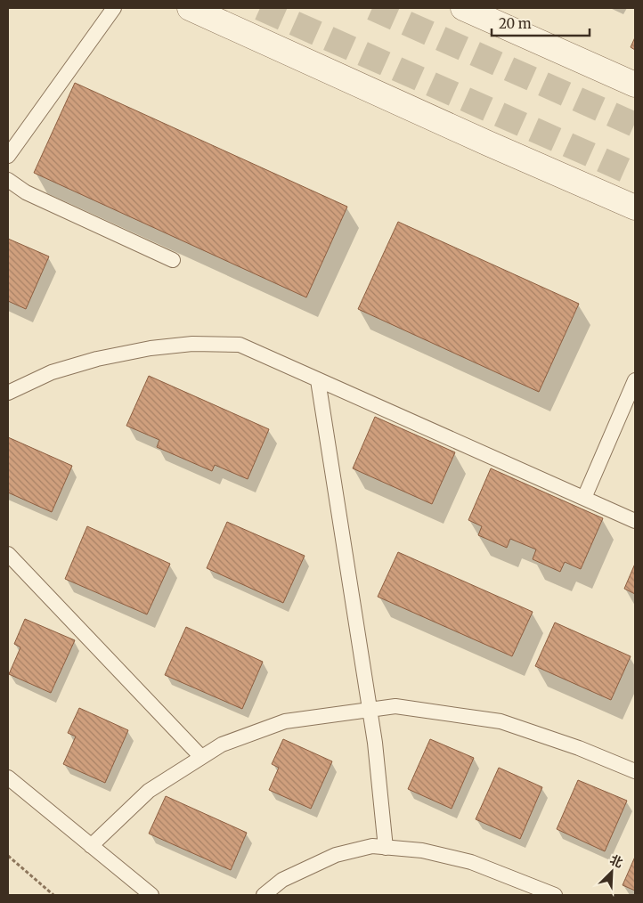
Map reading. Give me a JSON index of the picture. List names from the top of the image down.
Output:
{
  "scale_bar": "20 m",
  "north": "top right"
}
